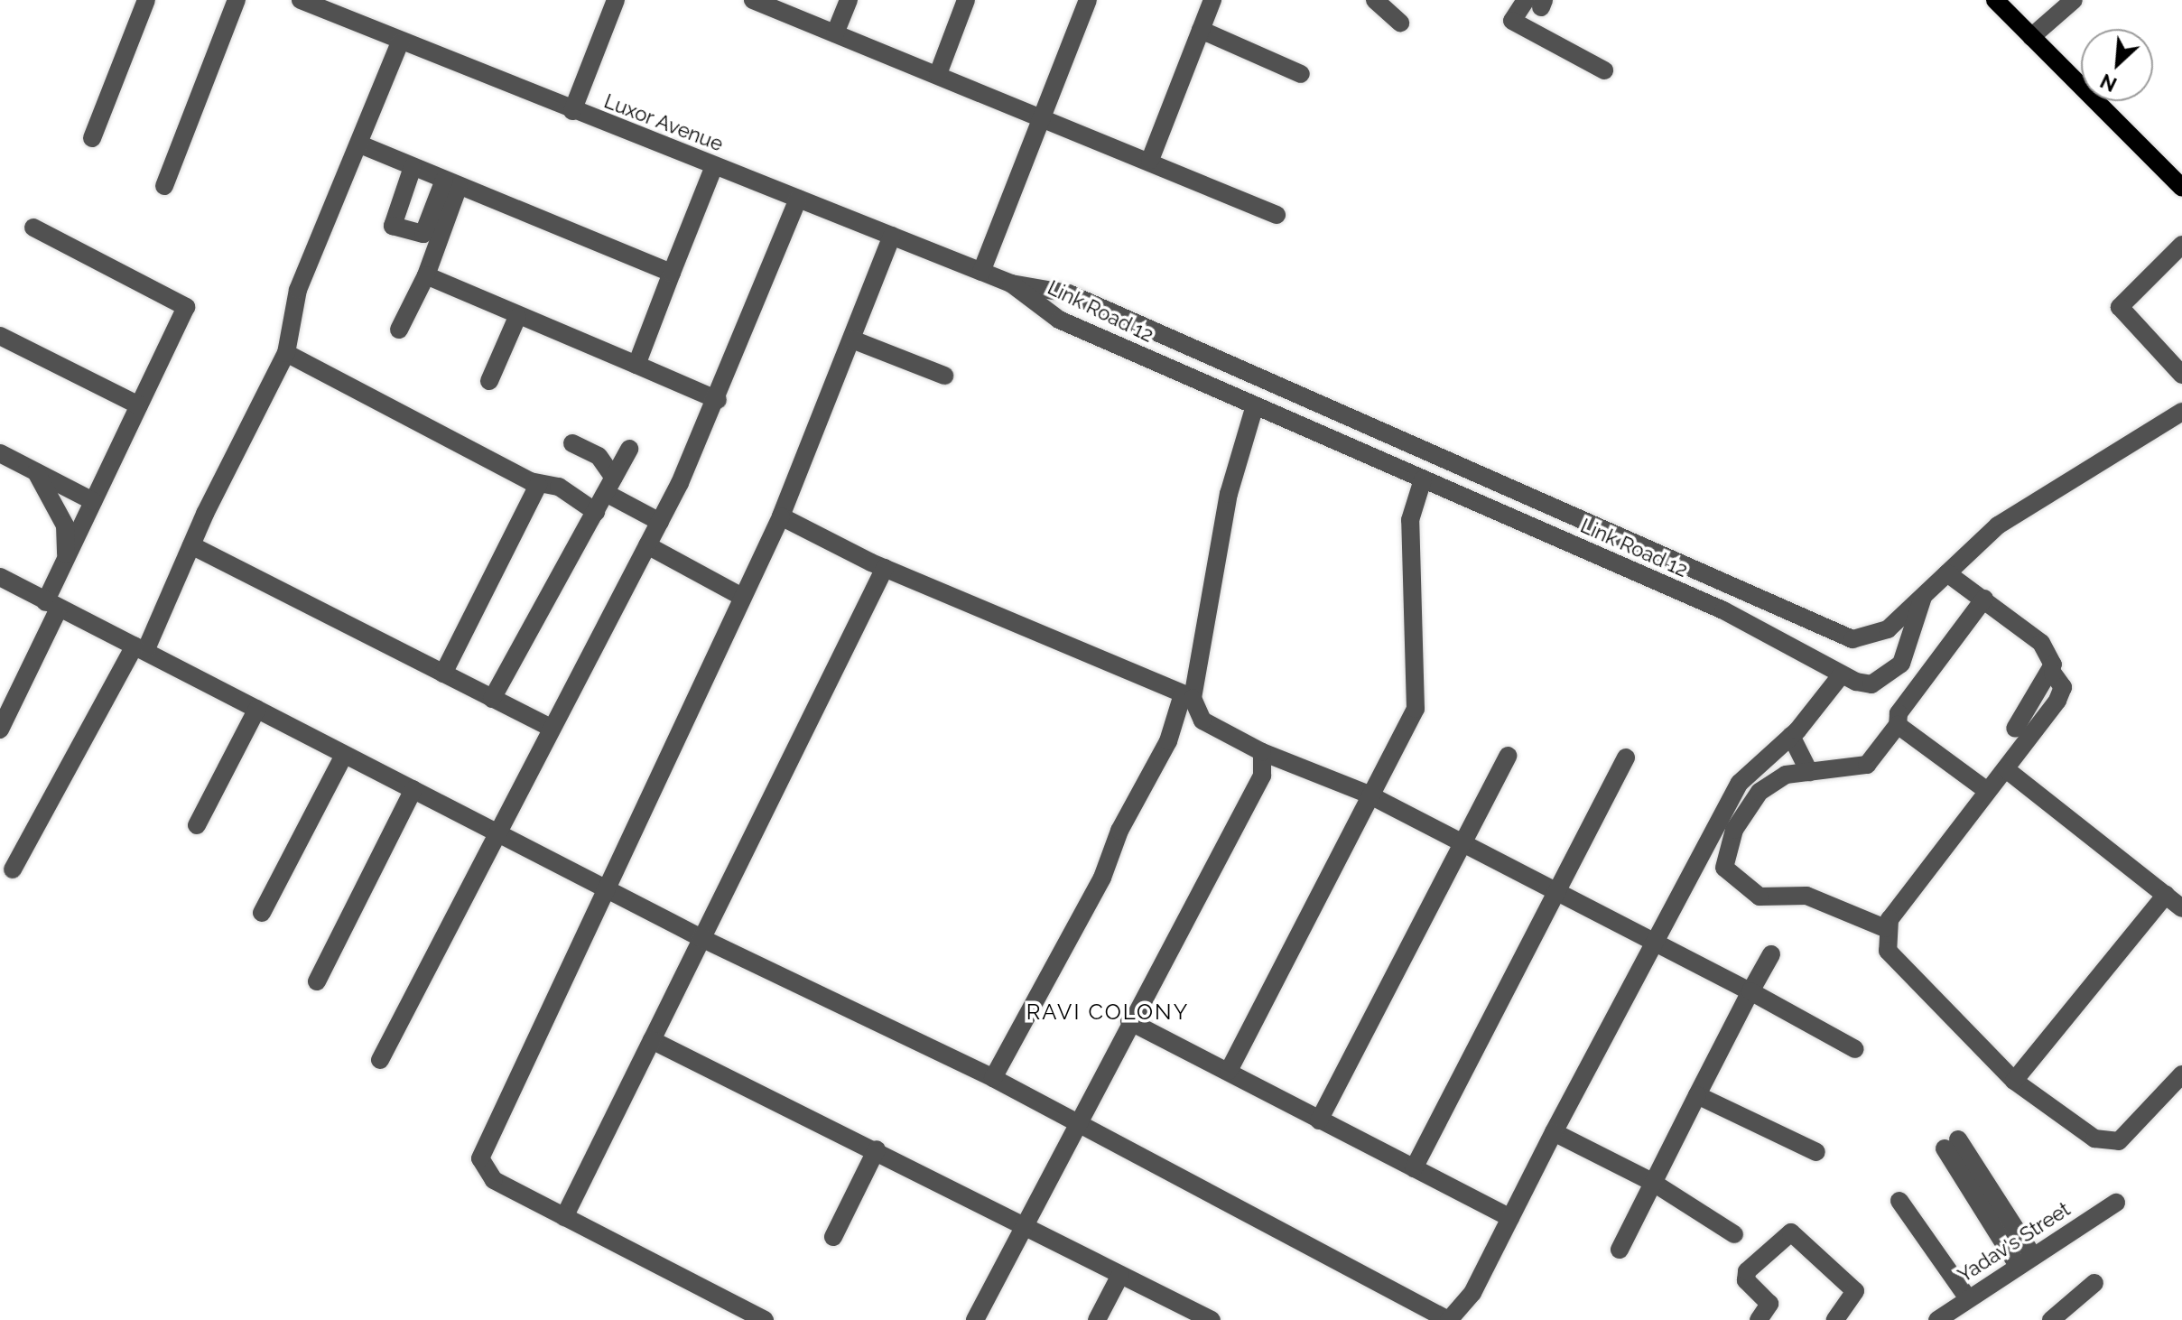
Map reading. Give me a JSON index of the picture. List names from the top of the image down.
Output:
{
  "streets": {
    "street": ["Luxor Avenue", "Link Road 12", "Yadav's Street"]
  },
  "crossings": [
    ["Luxor Avenue", "Link Road 12"]
  ],
  "districts": ["RAVI COLONY"],
  "north": "bottom left"
}
